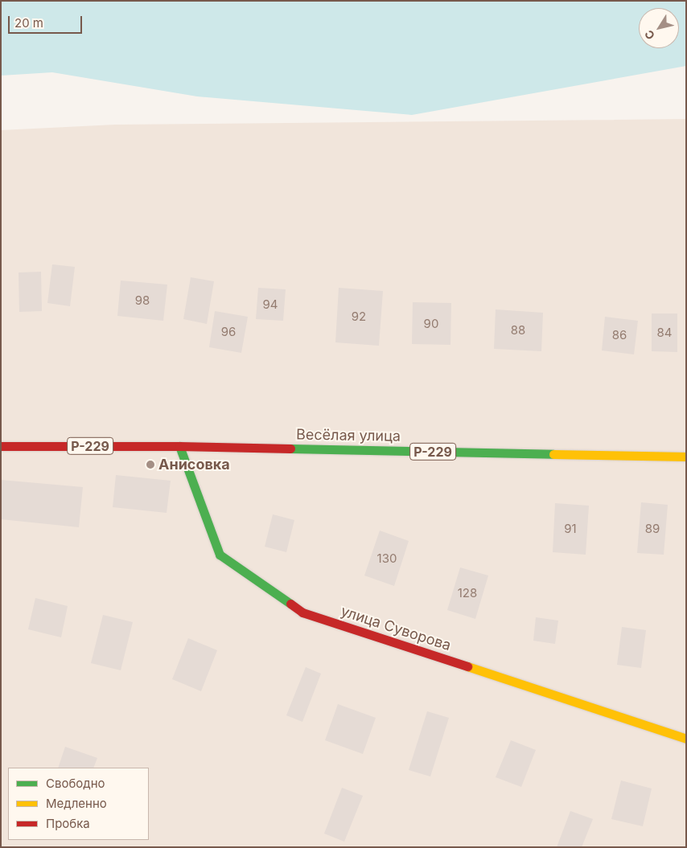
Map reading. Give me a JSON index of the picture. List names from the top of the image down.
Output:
{
  "streets": {
    "main road": ["Весёлая улица", "Р-229", "улица Суворова"]
  },
  "crossings": [
    ["Весёлая улица", "Р-229"],
    ["Весёлая улица", "улица Суворова"],
    ["Р-229", "улица Суворова"]
  ],
  "places": ["Анисовка"],
  "house_numbers": [
    "98",
    "94",
    "92",
    "90",
    "88",
    "96",
    "84",
    "86",
    "91",
    "89",
    "130",
    "128"
  ],
  "legend": ["Свободно", "Медленно", "Пробка"],
  "scale_bar": "20 m",
  "north": "bottom left"
}
